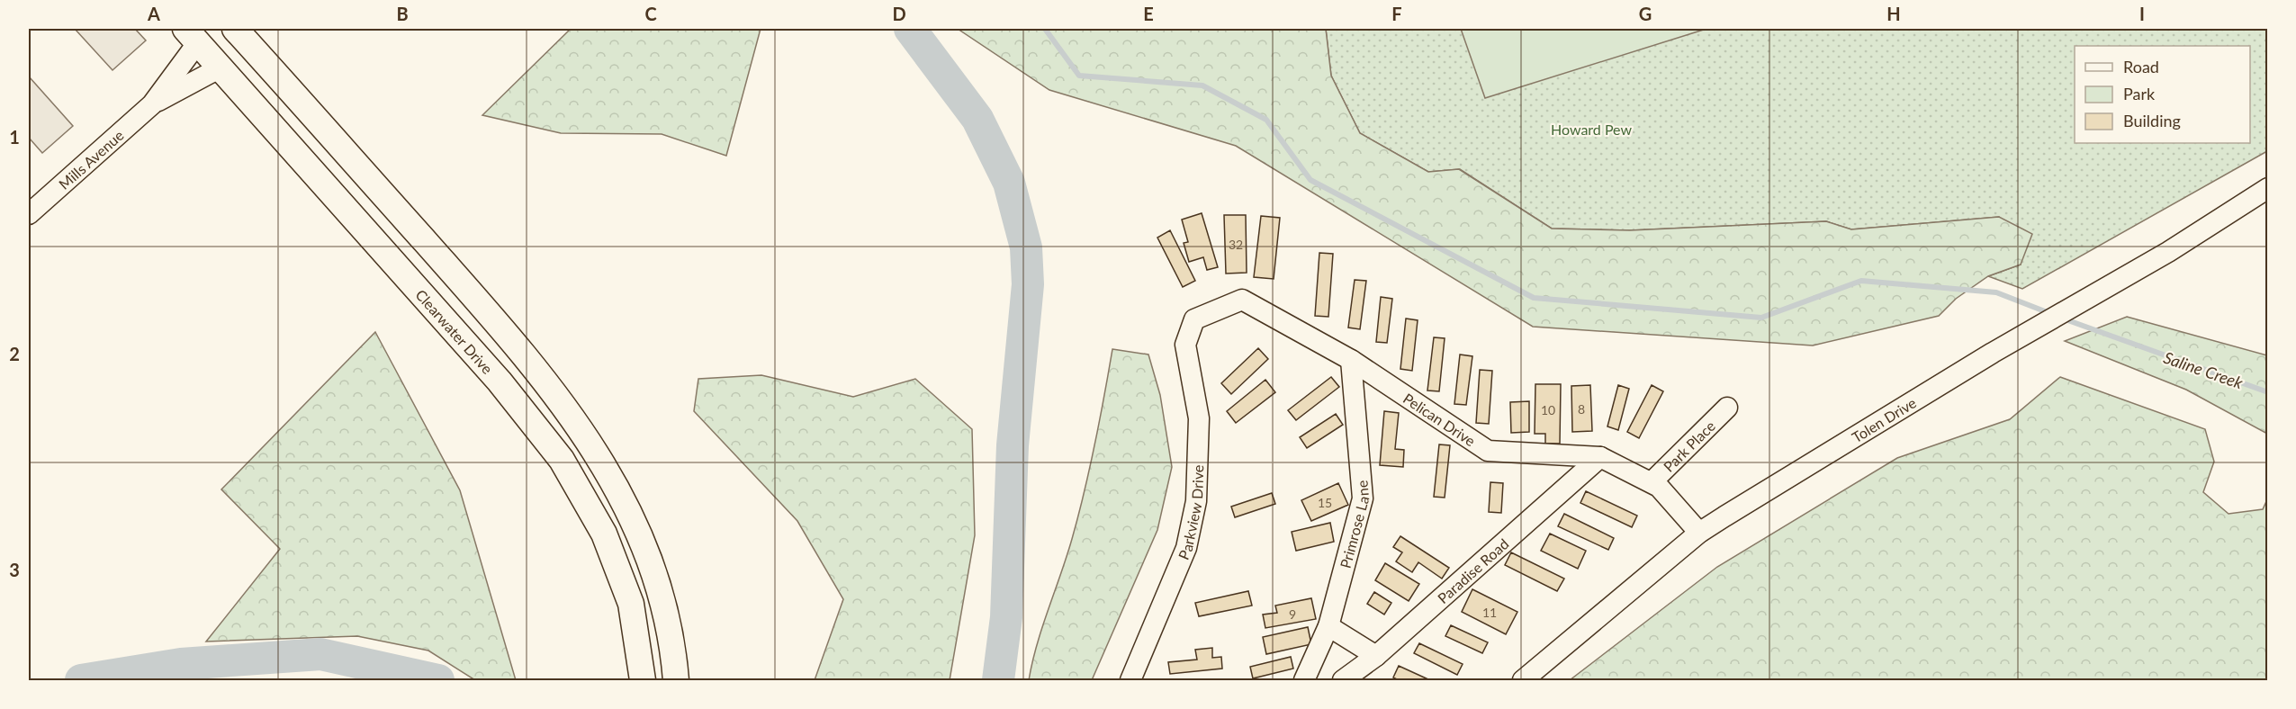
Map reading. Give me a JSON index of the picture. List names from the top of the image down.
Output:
{
  "streets": {
    "main road": ["Clearwater Drive"],
    "street": [
      "Mills Avenue",
      "Pelican Drive",
      "Tolen Drive",
      "Park Place",
      "Parkview Drive",
      "Primrose Lane",
      "Paradise Road"
    ]
  },
  "crossings": [
    ["Mills Avenue", "Clearwater Drive"],
    ["Pelican Drive", "Tolen Drive"],
    ["Pelican Drive", "Park Place"],
    ["Pelican Drive", "Parkview Drive"],
    ["Pelican Drive", "Primrose Lane"],
    ["Pelican Drive", "Paradise Road"]
  ],
  "water": ["Saline Creek"],
  "parks": ["Howard Pew"],
  "house_numbers": [
    "32",
    "8",
    "10",
    "15",
    "11",
    "9"
  ],
  "legend": ["Road", "Park", "Building"],
  "grid": {
    "columns": [
      "A",
      "B",
      "C",
      "D",
      "E",
      "F",
      "G",
      "H",
      "I"
    ],
    "rows": ["1", "2", "3"]
  }
}
